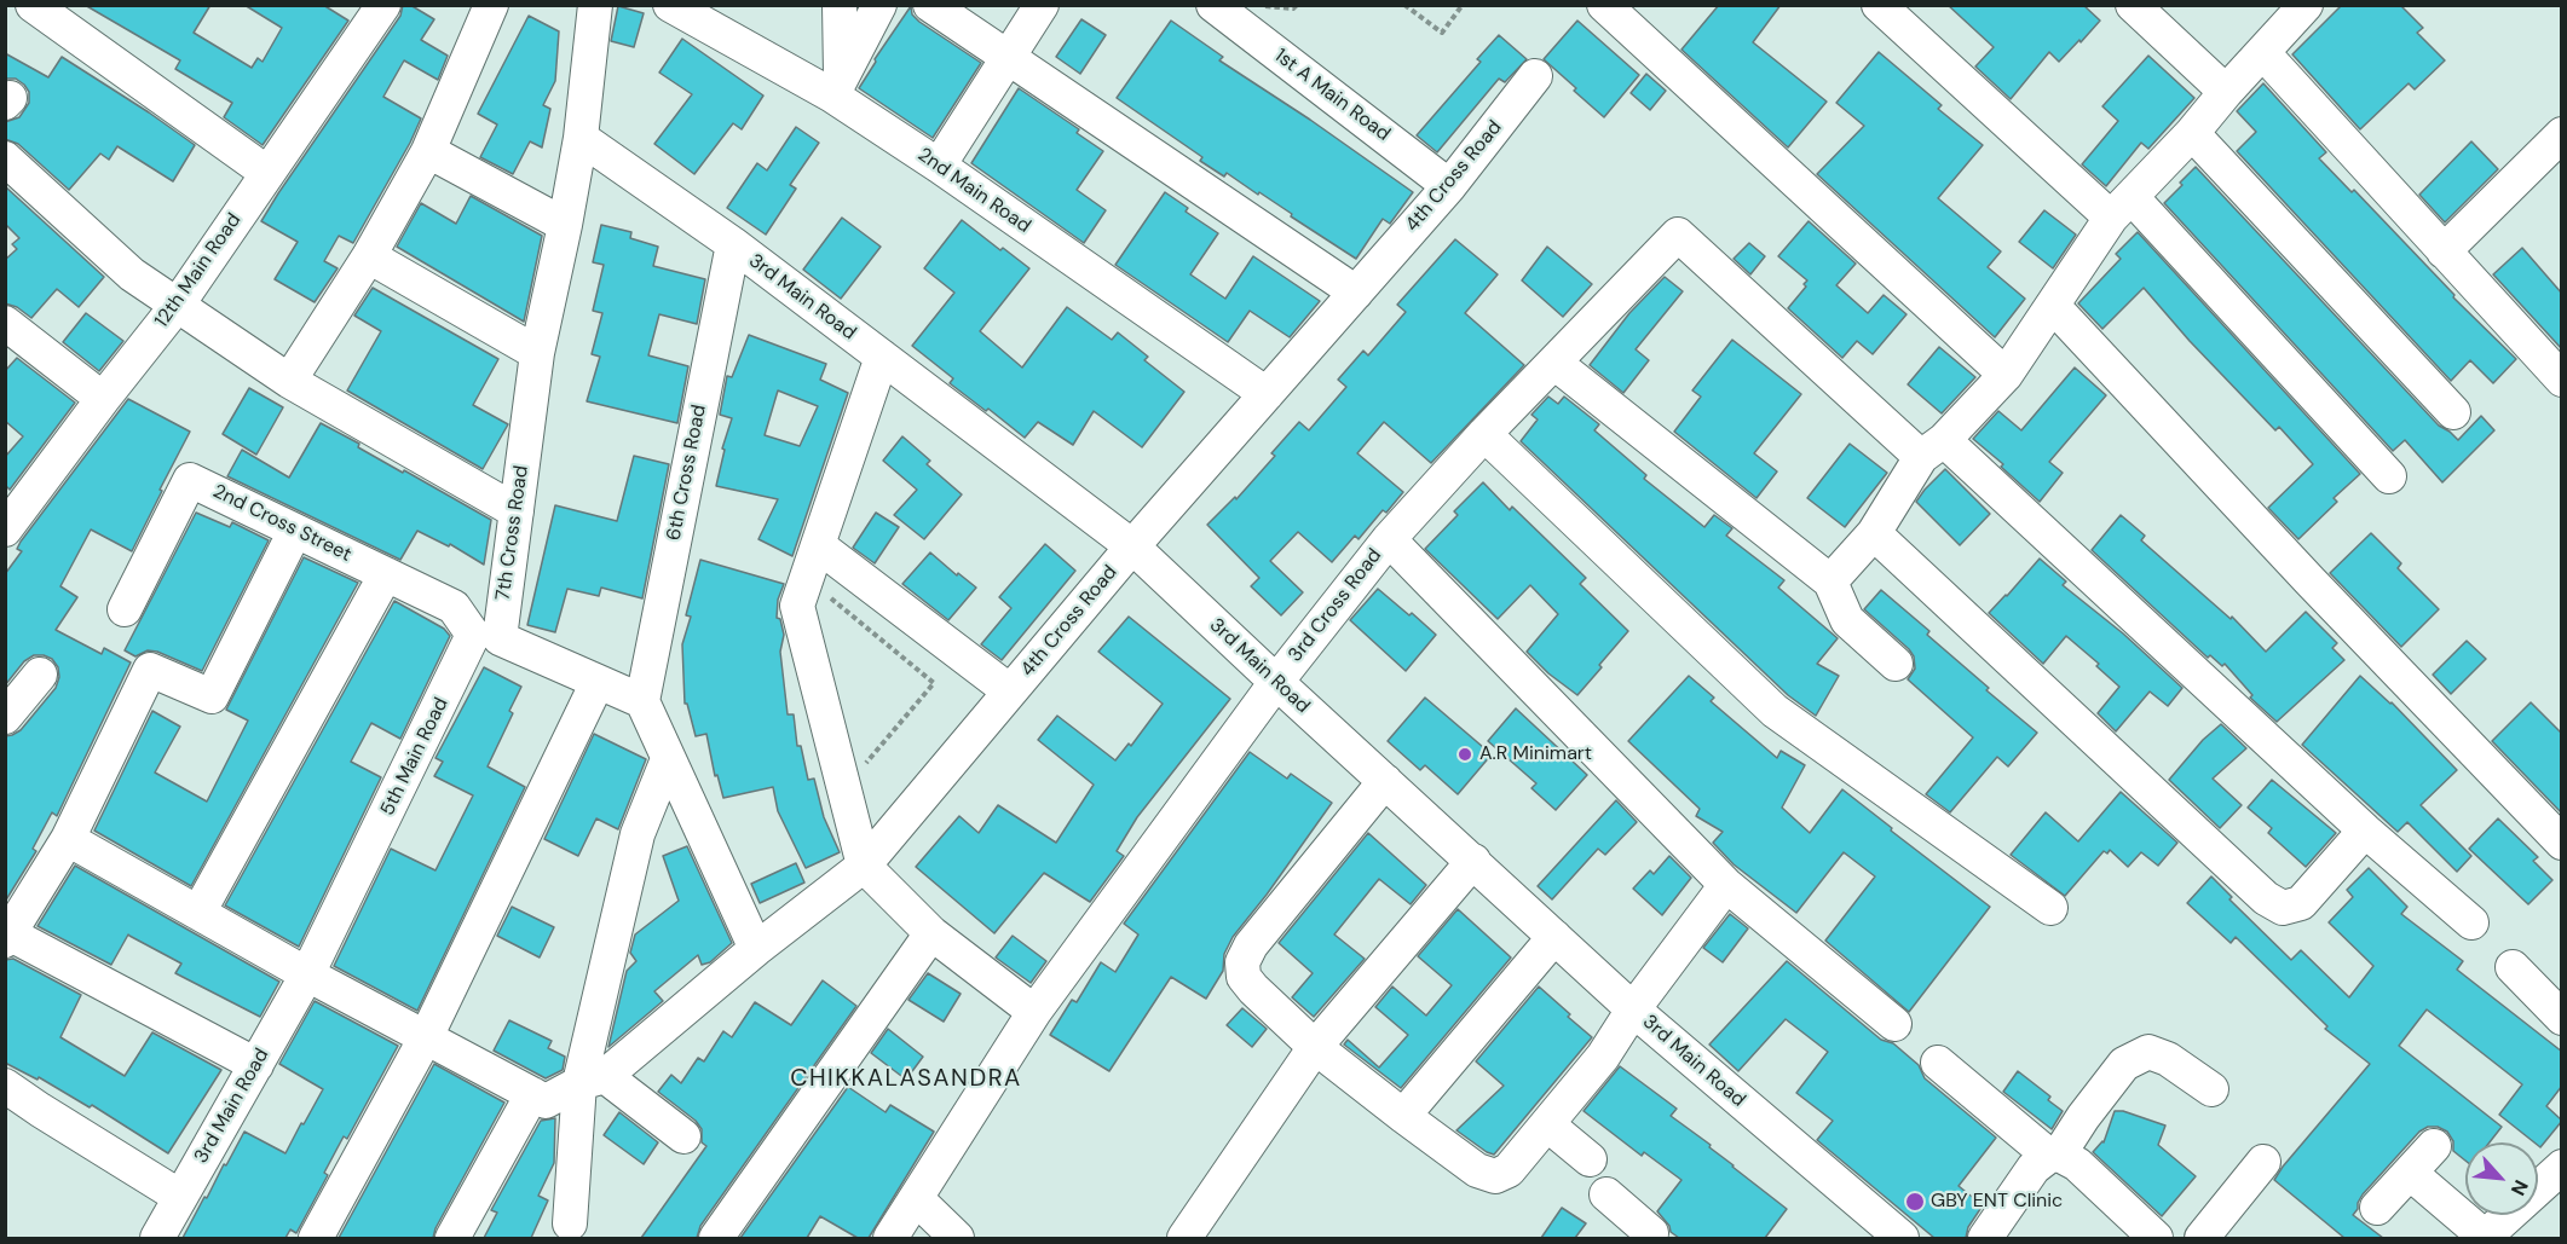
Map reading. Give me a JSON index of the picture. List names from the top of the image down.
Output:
{
  "streets": {
    "street": [
      "1st A Main Road",
      "4th Cross Road",
      "2nd Main Road",
      "12th Main Road",
      "3rd Main Road",
      "6th Cross Road",
      "2nd Cross Street",
      "7th Cross Road",
      "3rd Cross Road",
      "5th Main Road"
    ]
  },
  "crossings": [
    ["1st A Main Road", "4th Cross Road"],
    ["4th Cross Road", "2nd Main Road"],
    ["4th Cross Road", "3rd Main Road"],
    ["3rd Main Road", "6th Cross Road"],
    ["3rd Main Road", "7th Cross Road"],
    ["3rd Main Road", "3rd Cross Road"],
    ["3rd Main Road", "5th Main Road"],
    ["6th Cross Road", "7th Cross Road"],
    ["2nd Cross Street", "5th Main Road"]
  ],
  "districts": ["CHIKKALASANDRA"],
  "places": ["A.R Minimart", "GBY ENT Clinic"],
  "north": "bottom right"
}
